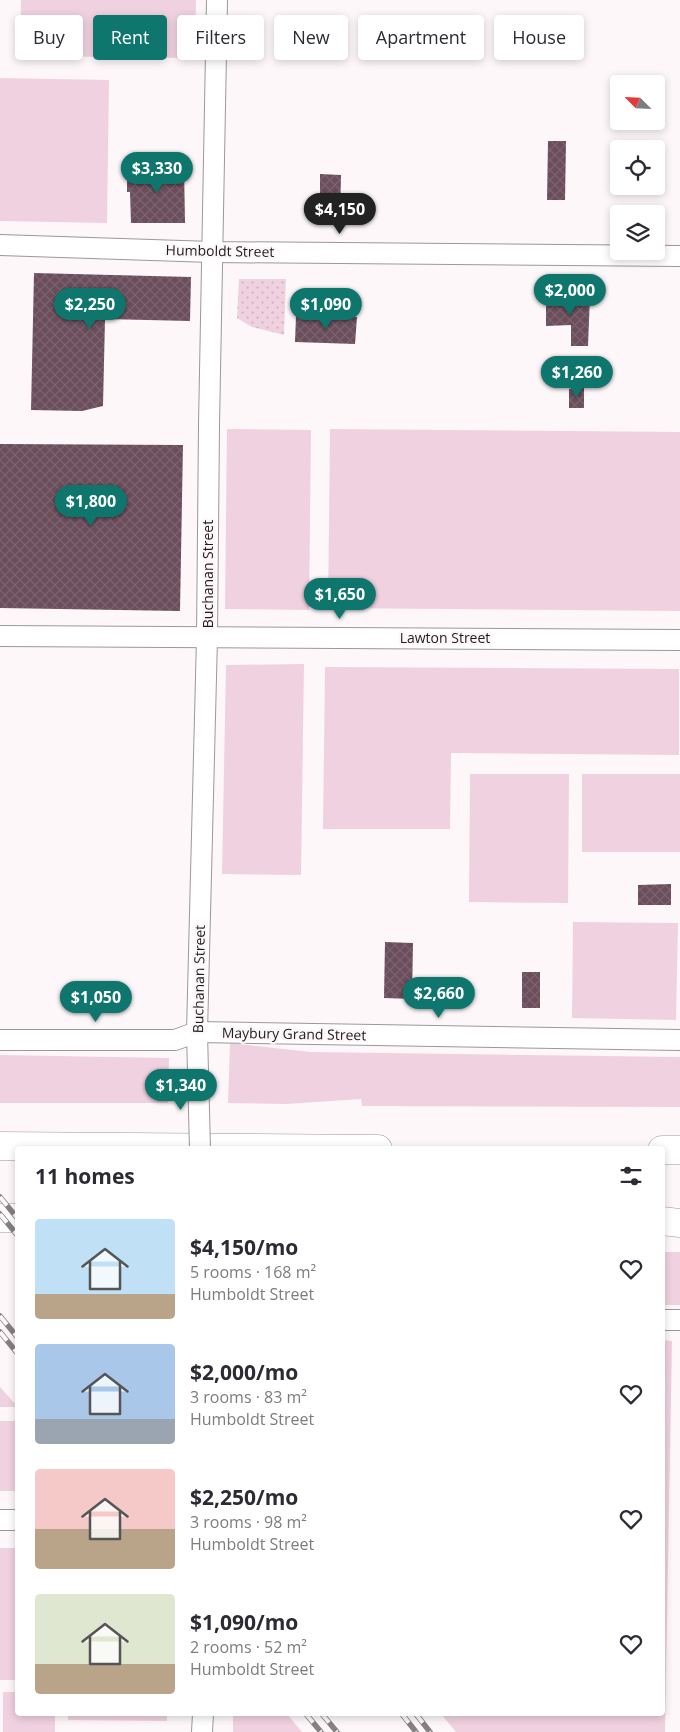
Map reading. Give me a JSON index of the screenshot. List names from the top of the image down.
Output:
{
  "streets": {
    "street": [
      "Humboldt Street",
      "Buchanan Street",
      "Lawton Street",
      "Maybury Grand Street"
    ]
  },
  "crossings": [
    ["Humboldt Street", "Buchanan Street"],
    ["Buchanan Street", "Lawton Street"],
    ["Buchanan Street", "Maybury Grand Street"]
  ],
  "north": "top left",
  "page": {
    "chip": [
      "Buy",
      "Rent",
      "Filters",
      "New",
      "Apartment",
      "House"
    ],
    "price": [
      "$3,330",
      "$4,150",
      "$2,000",
      "$2,250",
      "$1,090",
      "$1,260",
      "$1,800",
      "$1,650",
      "$2,660",
      "$1,050",
      "$1,340"
    ],
    "heading": "11 homes",
    "list": [
      {
        "name": "$4,150/mo",
        "note": "5 rooms · 168 m² · Humboldt Street"
      },
      {
        "name": "$2,000/mo",
        "note": "3 rooms · 83 m² · Humboldt Street"
      },
      {
        "name": "$2,250/mo",
        "note": "3 rooms · 98 m² · Humboldt Street"
      },
      {
        "name": "$1,090/mo",
        "note": "2 rooms · 52 m² · Humboldt Street"
      }
    ]
  }
}
